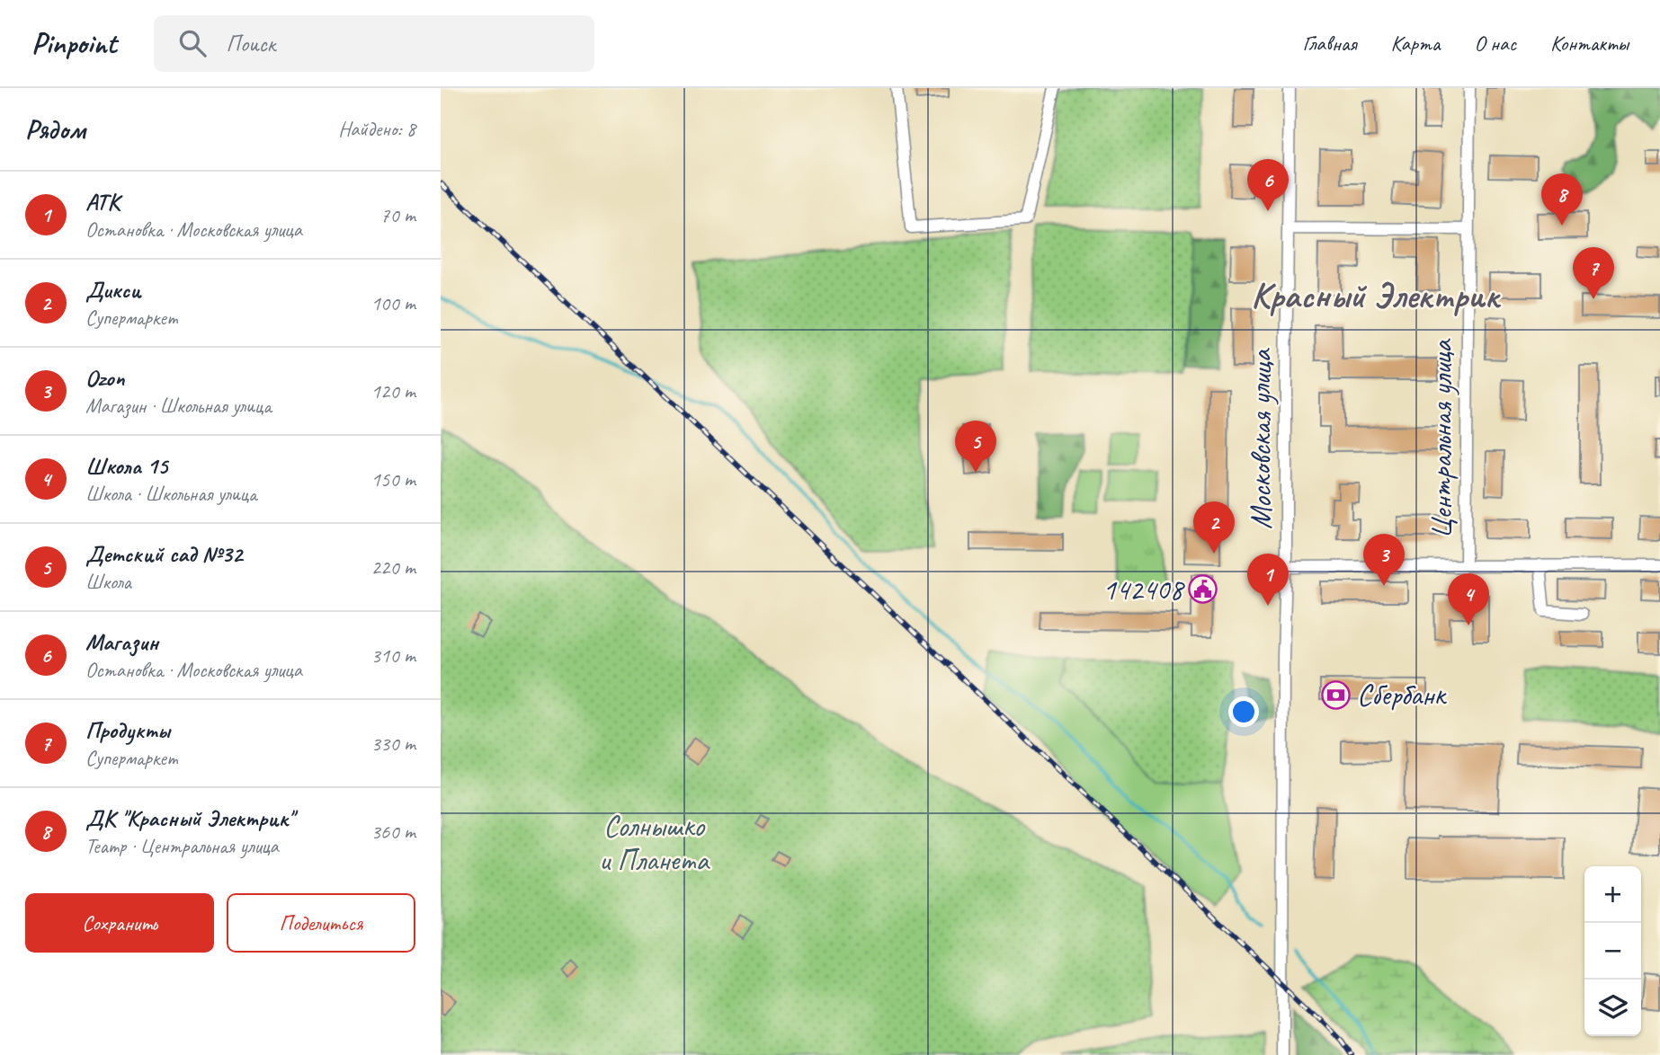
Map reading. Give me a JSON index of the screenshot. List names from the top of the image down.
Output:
{
  "streets": {
    "street": ["Московская улица", "Центральная улица"]
  },
  "districts": ["Красный Электрик"],
  "parks": ["Солнышко и Планета"],
  "places": {
    "public building": ["142408"],
    "bank": ["Сбербанк"]
  },
  "page": {
    "header": "Pinpoint",
    "search": "Поиск",
    "nav": [
      "Главная",
      "Карта",
      "О нас",
      "Контакты"
    ],
    "heading": ["Рядом", "Найдено: 8"],
    "pins": [
      "6",
      "8",
      "7",
      "5",
      "2",
      "3",
      "1",
      "4"
    ],
    "list": [
      {
        "mark": "1",
        "name": "АТК",
        "note": "Остановка · Московская улица",
        "value": "70 m"
      },
      {
        "mark": "2",
        "name": "Дикси",
        "note": "Супермаркет",
        "value": "100 m"
      },
      {
        "mark": "3",
        "name": "Ozon",
        "note": "Магазин · Школьная улица",
        "value": "120 m"
      },
      {
        "mark": "4",
        "name": "Школа 15",
        "note": "Школа · Школьная улица",
        "value": "150 m"
      },
      {
        "mark": "5",
        "name": "Детский сад №32",
        "note": "Школа",
        "value": "220 m"
      },
      {
        "mark": "6",
        "name": "Магазин",
        "note": "Остановка · Московская улица",
        "value": "310 m"
      },
      {
        "mark": "7",
        "name": "Продукты",
        "note": "Супермаркет",
        "value": "330 m"
      },
      {
        "mark": "8",
        "name": "ДК \"Красный Электрик\"",
        "note": "Театр · Центральная улица",
        "value": "360 m"
      }
    ],
    "map_buttons": ["+", "−"],
    "buttons": ["Сохранить", "Поделиться"]
  }
}
